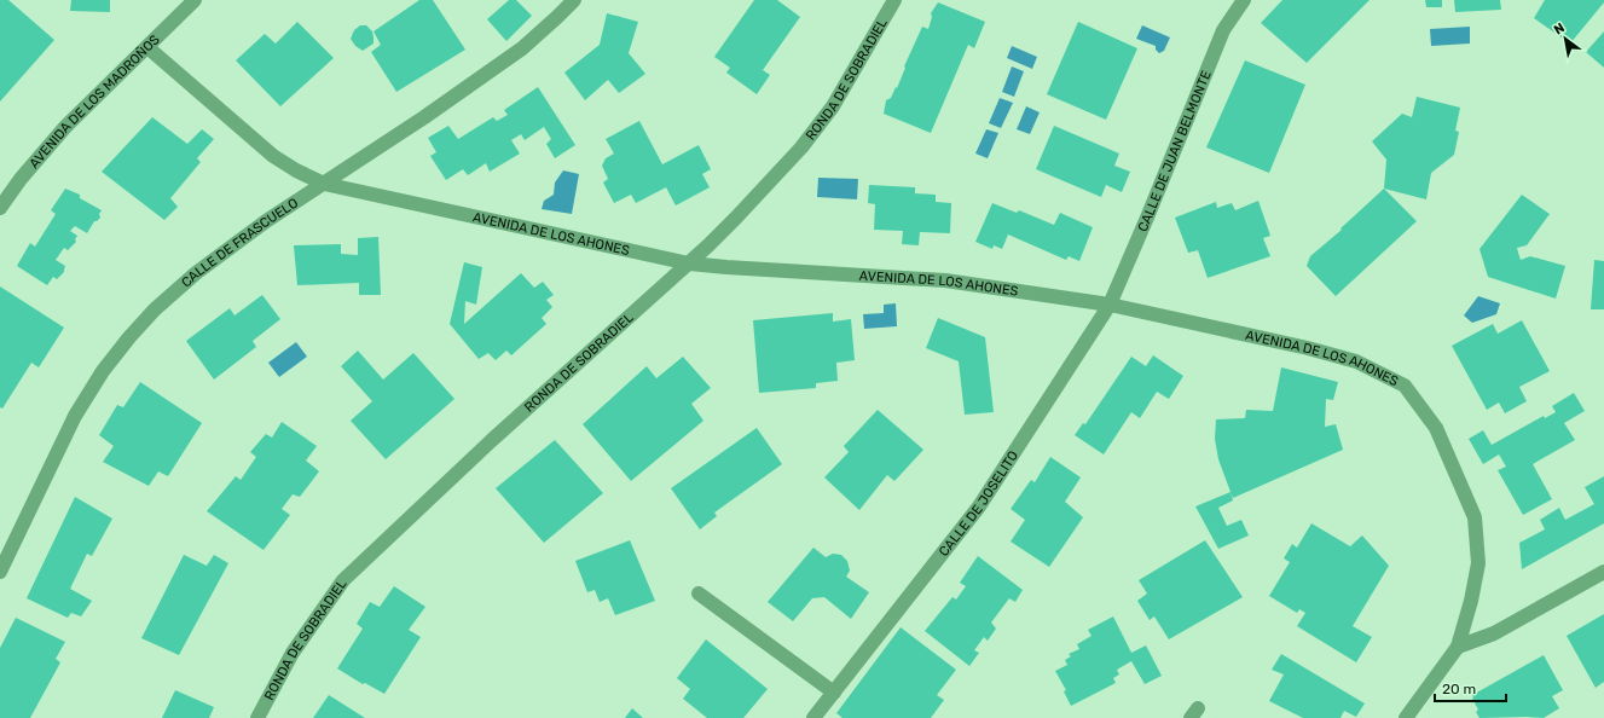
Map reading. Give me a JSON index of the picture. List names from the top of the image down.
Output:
{
  "streets": {
    "street": [
      "RONDA DE SOBRADIEL",
      "AVENIDA DE LOS MADROÑOS",
      "CALLE DE JUAN BELMONTE",
      "AVENIDA DE LOS AHONES",
      "CALLE DE FRASCUELO",
      "CALLE DE JOSELITO"
    ]
  },
  "crossings": [
    ["RONDA DE SOBRADIEL", "AVENIDA DE LOS AHONES"],
    ["AVENIDA DE LOS MADROÑOS", "AVENIDA DE LOS AHONES"],
    ["CALLE DE JUAN BELMONTE", "AVENIDA DE LOS AHONES"],
    ["CALLE DE JUAN BELMONTE", "CALLE DE JOSELITO"],
    ["AVENIDA DE LOS AHONES", "CALLE DE FRASCUELO"],
    ["AVENIDA DE LOS AHONES", "CALLE DE JOSELITO"]
  ],
  "scale_bar": "20 m",
  "north": "top left"
}
